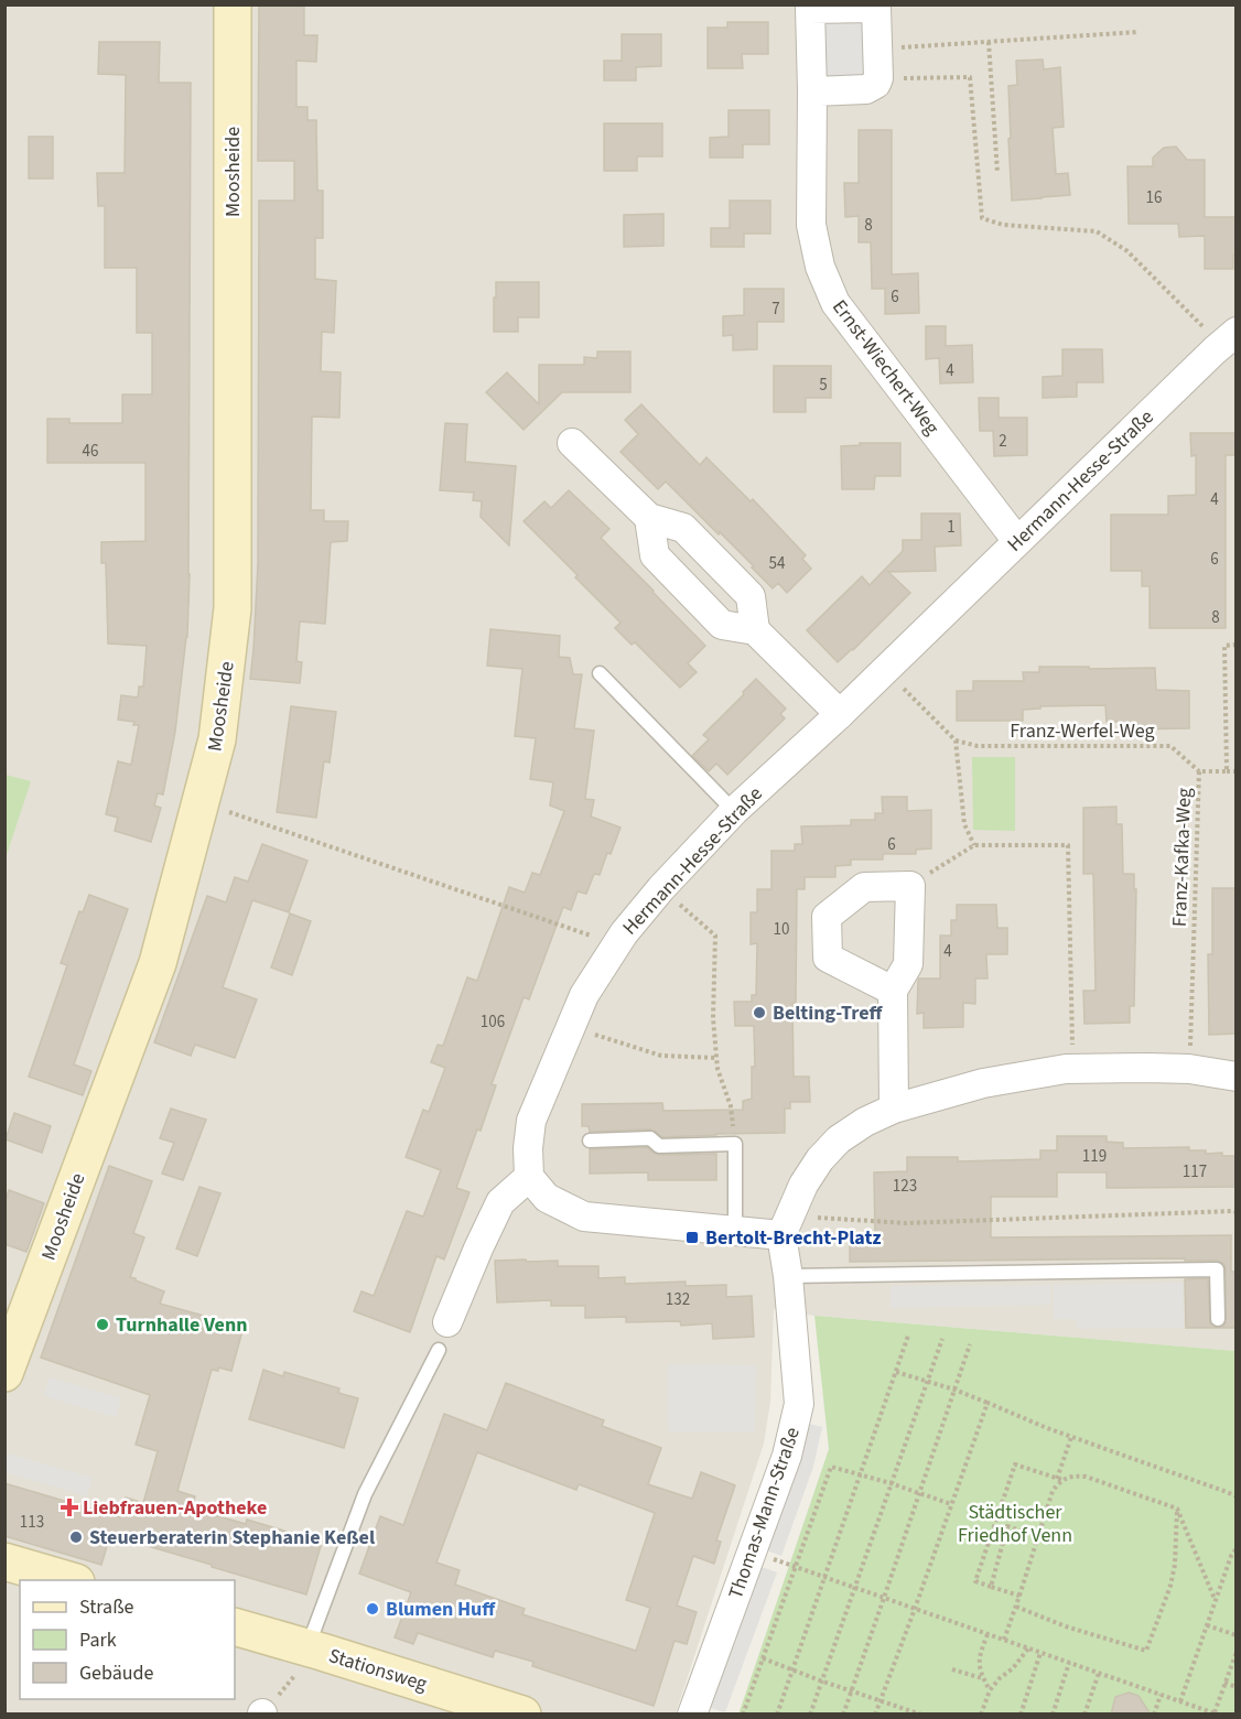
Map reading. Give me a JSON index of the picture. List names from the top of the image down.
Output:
{
  "streets": {
    "street": [
      "Moosheide",
      "Ernst-Wiechert-Weg",
      "Hermann-Hesse-Straße",
      "Thomas-Mann-Straße",
      "Stationsweg"
    ],
    "path": ["Franz-Werfel-Weg", "Franz-Kafka-Weg"]
  },
  "crossings": [
    ["Ernst-Wiechert-Weg", "Hermann-Hesse-Straße"],
    ["Franz-Werfel-Weg", "Franz-Kafka-Weg"]
  ],
  "parks": ["Städtischer Friedhof Venn"],
  "places": {
    "other": [
      "Belting-Treff",
      "Turnhalle Venn",
      "Steuerberaterin Stephanie Keßel",
      "Blumen Huff"
    ],
    "transit": ["Bertolt-Brecht-Platz"],
    "health": ["Liebfrauen-Apotheke"]
  },
  "house_numbers": [
    "16",
    "8",
    "6",
    "7",
    "4",
    "5",
    "2",
    "46",
    "4",
    "1",
    "6",
    "54",
    "8",
    "6",
    "10",
    "4",
    "106",
    "119",
    "117",
    "123",
    "132",
    "113"
  ],
  "legend": ["Straße", "Park", "Gebäude"]
}
